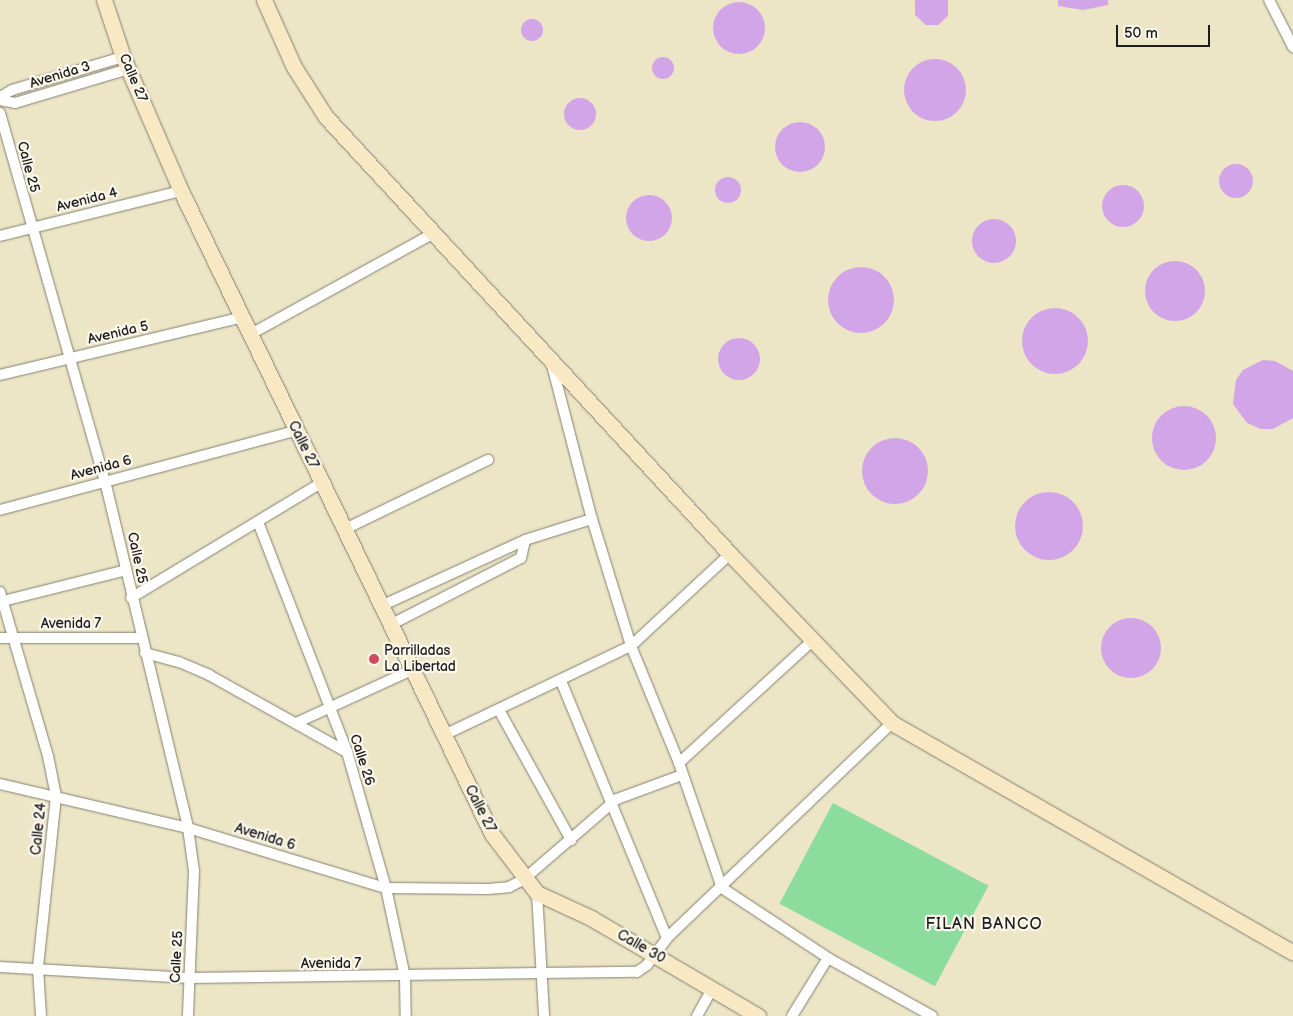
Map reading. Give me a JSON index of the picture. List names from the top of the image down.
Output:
{
  "streets": {
    "main road": ["Calle 27", "Calle 30"],
    "street": [
      "Avenida 3",
      "Calle 25",
      "Avenida 4",
      "Avenida 5",
      "Avenida 6",
      "Avenida 7",
      "Calle 26",
      "Calle 24"
    ]
  },
  "crossings": [
    ["Avenida 3", "Calle 27"],
    ["Calle 27", "Avenida 4"],
    ["Calle 27", "Avenida 5"],
    ["Calle 27", "Avenida 6"],
    ["Calle 27", "Calle 30"],
    ["Calle 25", "Avenida 4"],
    ["Calle 25", "Avenida 5"],
    ["Calle 25", "Avenida 6"],
    ["Calle 25", "Avenida 7"],
    ["Avenida 6", "Calle 26"],
    ["Avenida 6", "Calle 24"],
    ["Avenida 6", "Calle 30"],
    ["Avenida 7", "Calle 26"],
    ["Avenida 7", "Calle 24"],
    ["Avenida 7", "Calle 30"]
  ],
  "districts": ["FILAN BANCO"],
  "places": ["Parrilladas La Libertad"],
  "scale_bar": "50 m"
}
